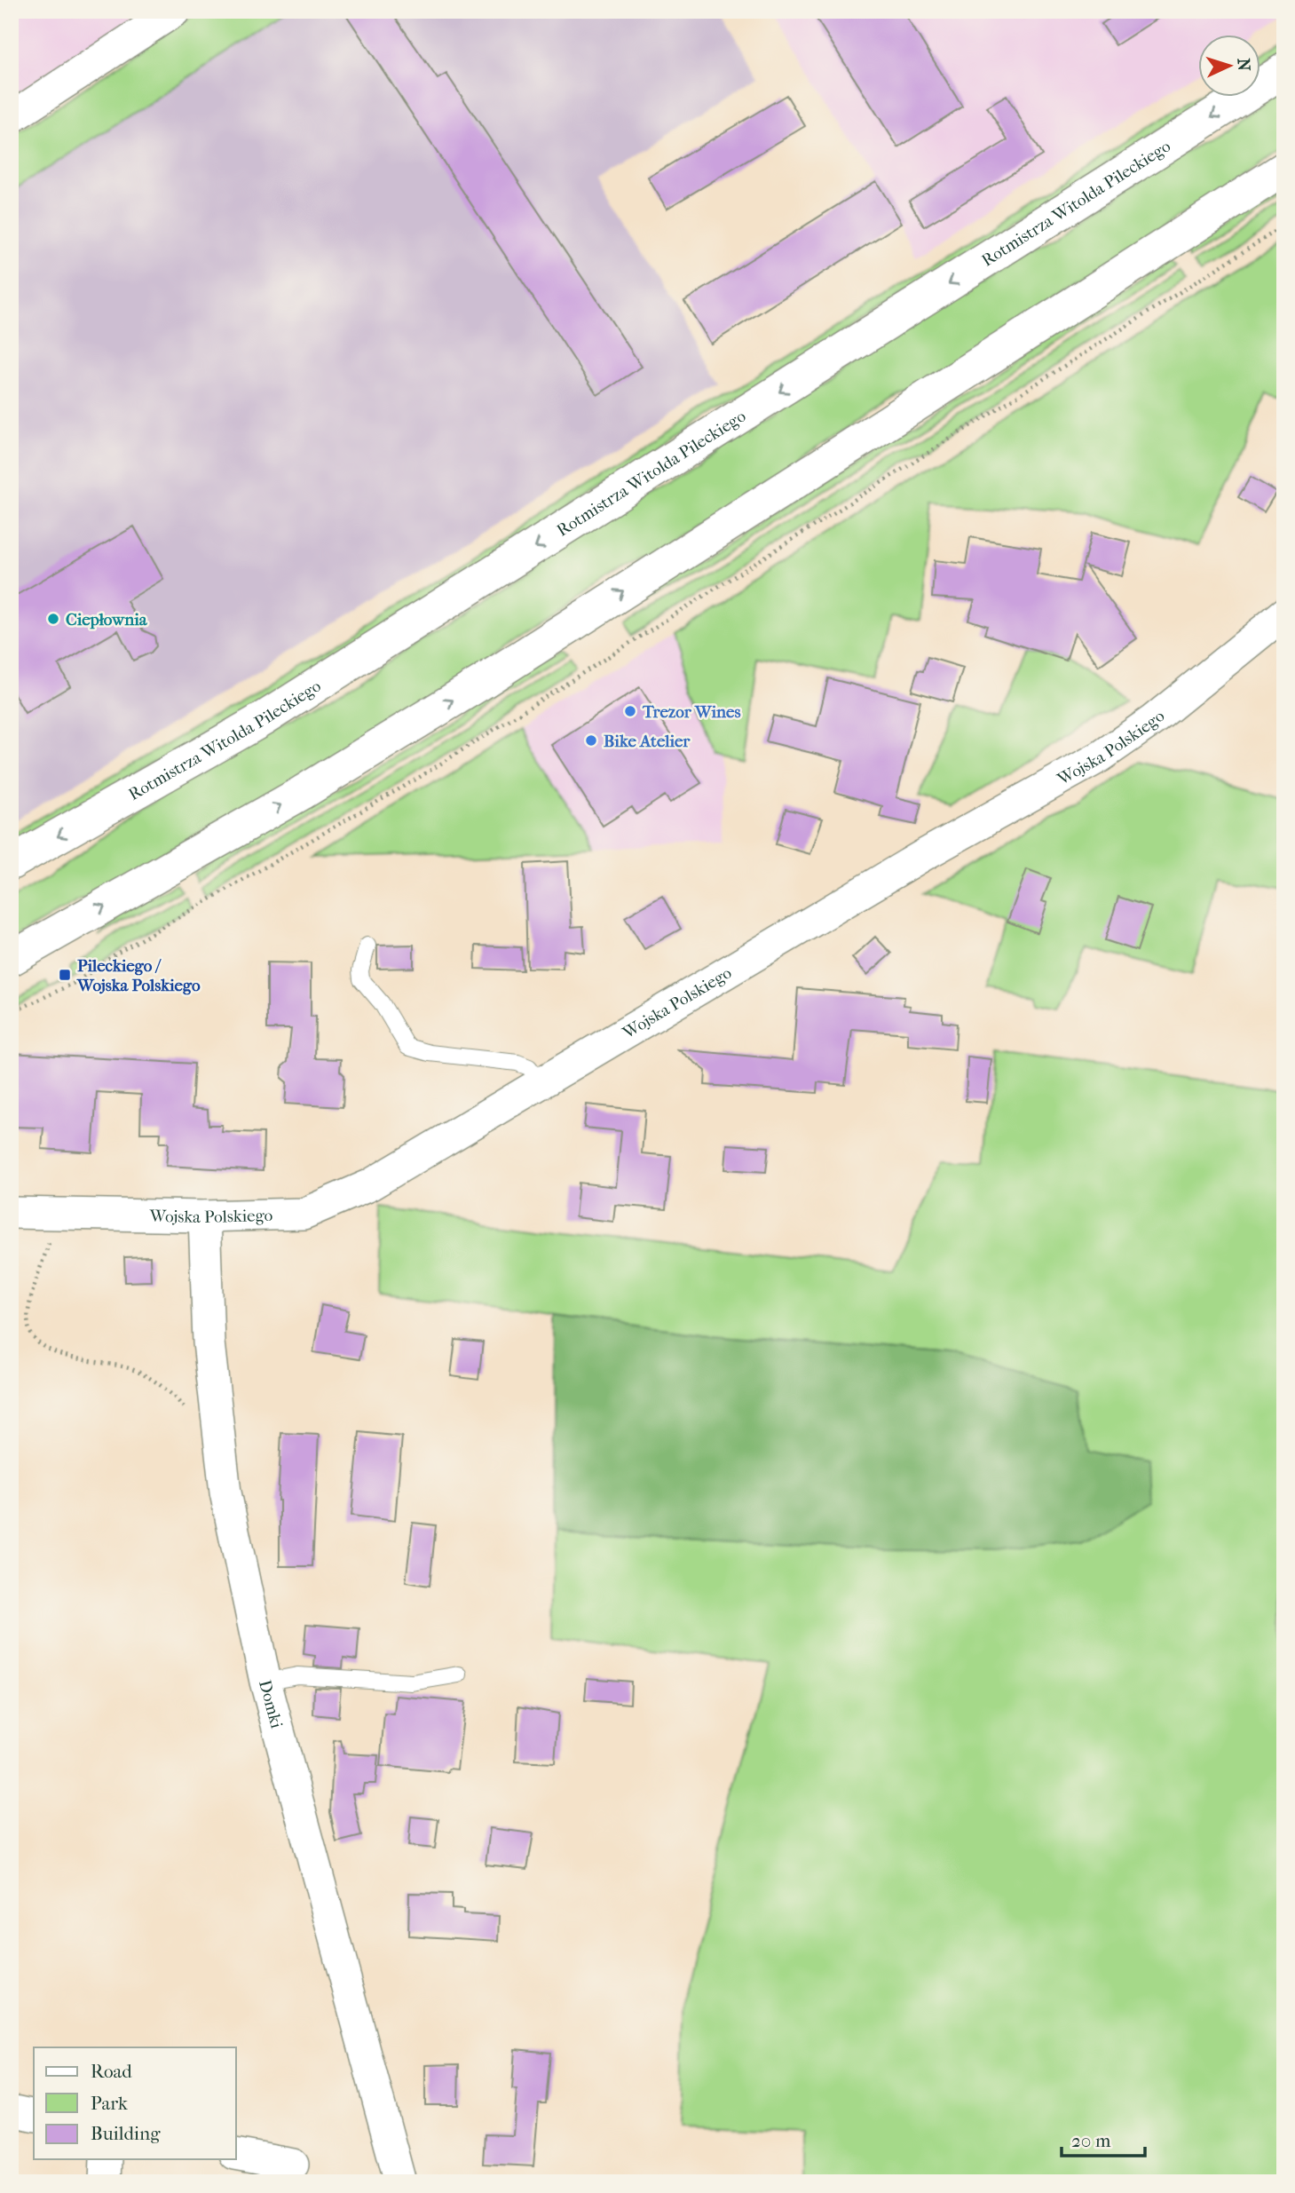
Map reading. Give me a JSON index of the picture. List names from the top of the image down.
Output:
{
  "streets": {
    "main road": ["Rotmistrza Witolda Pileckiego"],
    "street": ["Wojska Polskiego", "Domki"]
  },
  "crossings": [
    ["Wojska Polskiego", "Domki"]
  ],
  "places": {
    "other": ["Ciepłownia", "Trezor Wines", "Bike Atelier"],
    "transit": ["Pileckiego / Wojska Polskiego"]
  },
  "legend": ["Road", "Park", "Building"],
  "scale_bar": "20 m",
  "north": "right"
}
